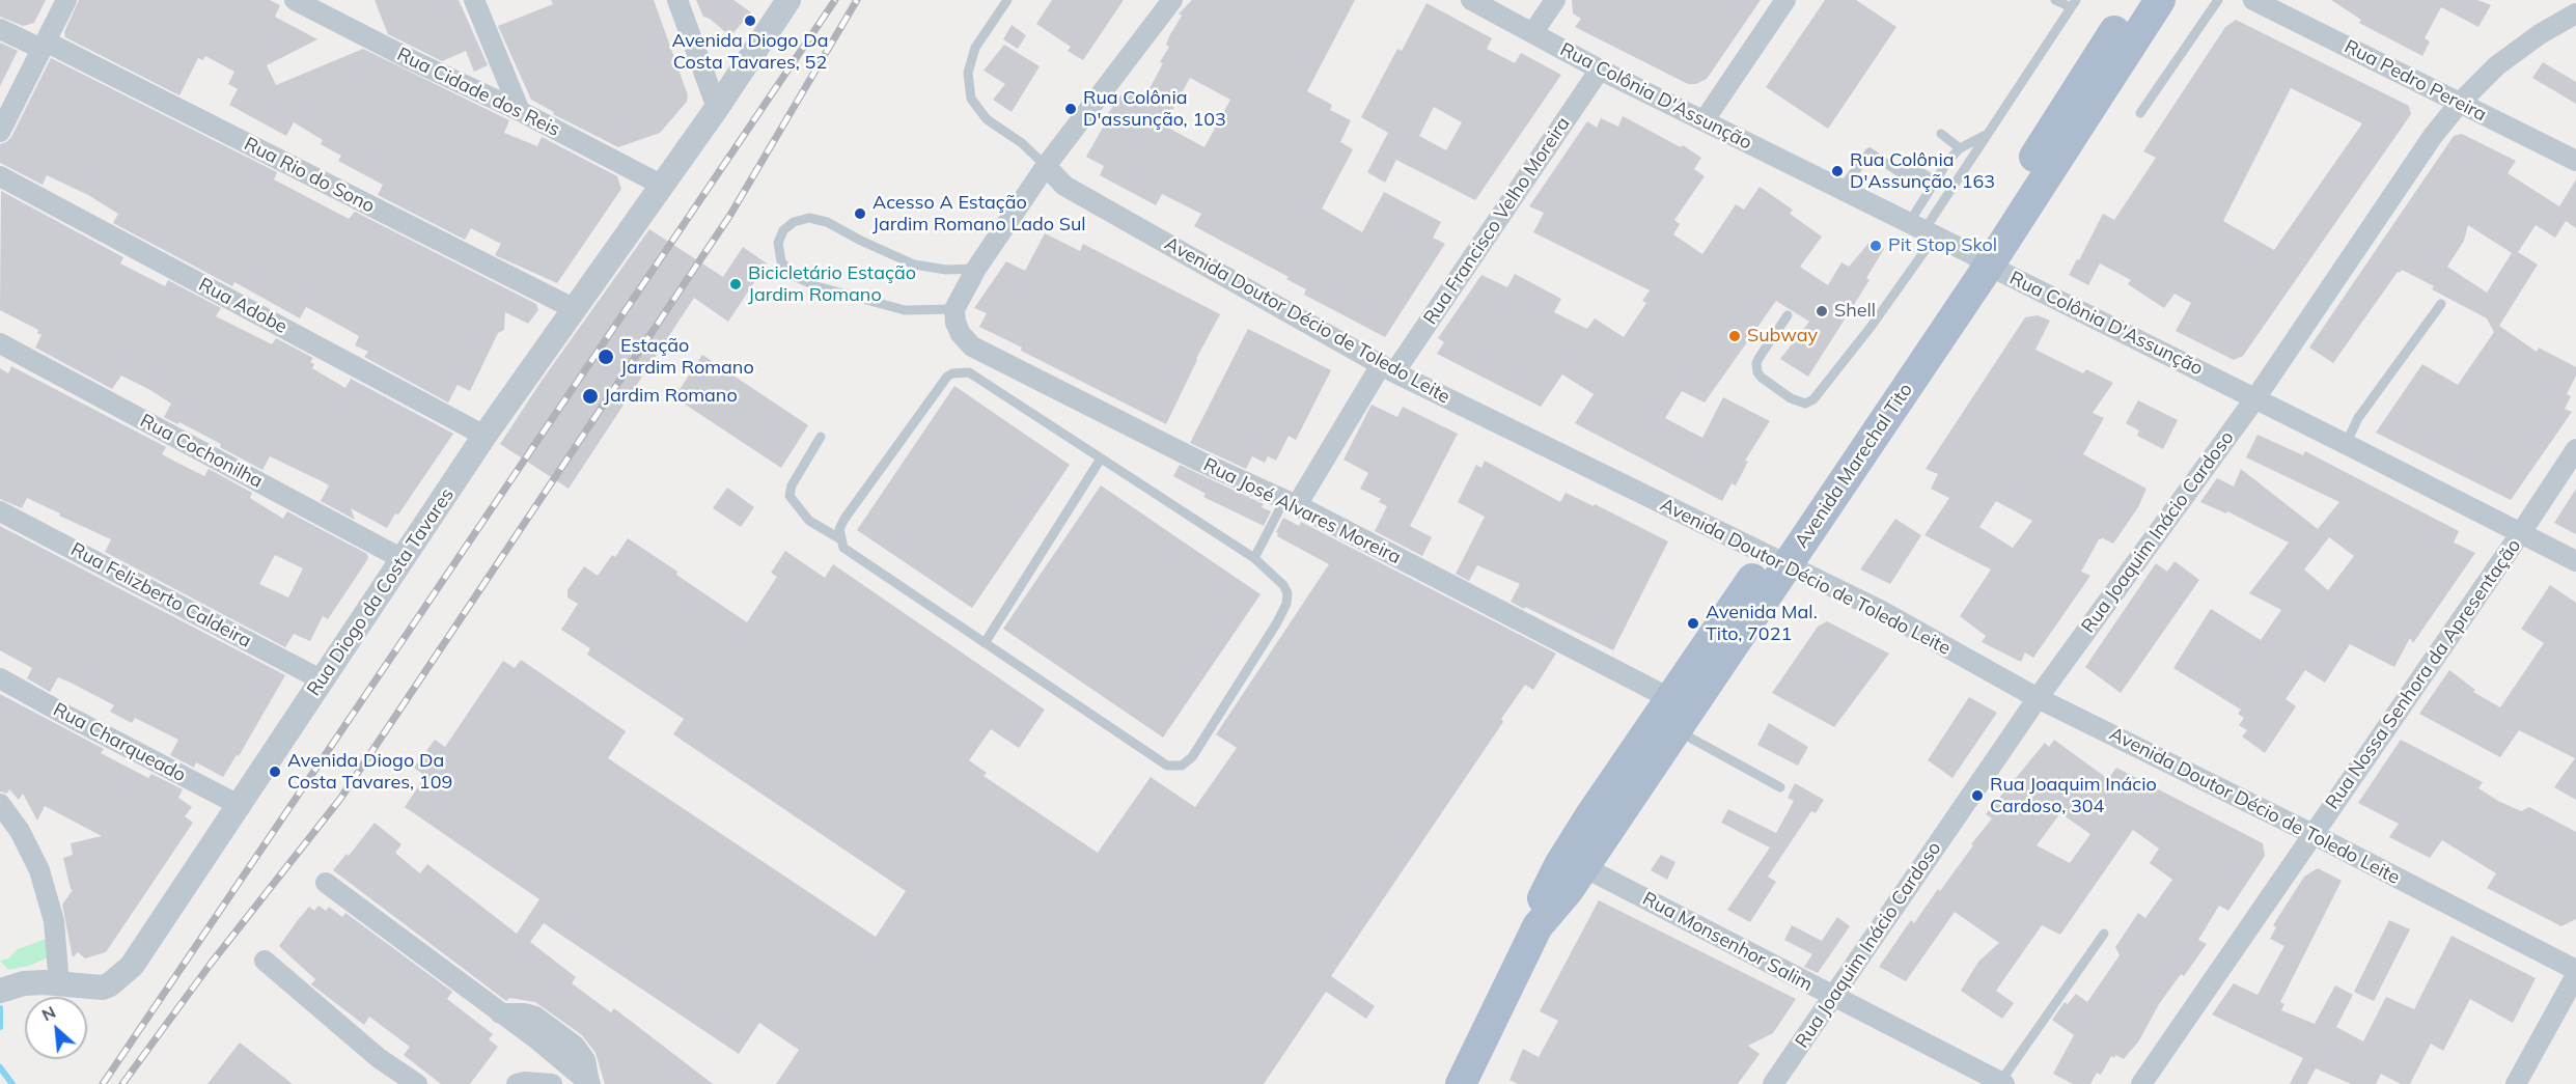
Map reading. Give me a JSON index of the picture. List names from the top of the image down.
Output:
{
  "streets": {
    "main road": ["Avenida Marechal Tito"],
    "street": [
      "Rua Pedro Pereira",
      "Rua Cidade dos Reis",
      "Rua Colônia D'Assunção",
      "Rua Rio do Sono",
      "Rua Francisco Velho Moreira",
      "Rua Adobe",
      "Avenida Doutor Décio de Toledo Leite",
      "Rua Cochonilha",
      "Rua José Alvares Moreira",
      "Rua Joaquim Inácio Cardoso",
      "Rua Diogo da Costa Tavares",
      "Rua Felizberto Caldeira",
      "Rua Nossa Senhora da Apresentação",
      "Rua Charqueado",
      "Rua Monsenhor Salim"
    ]
  },
  "crossings": [
    ["Rua Pedro Pereira", "Rua Joaquim Inácio Cardoso"],
    ["Rua Cidade dos Reis", "Rua Diogo da Costa Tavares"],
    ["Rua Colônia D'Assunção", "Rua Francisco Velho Moreira"],
    ["Rua Colônia D'Assunção", "Avenida Marechal Tito"],
    ["Rua Colônia D'Assunção", "Rua Joaquim Inácio Cardoso"],
    ["Rua Colônia D'Assunção", "Rua Nossa Senhora da Apresentação"],
    ["Rua Rio do Sono", "Rua Diogo da Costa Tavares"],
    ["Rua Francisco Velho Moreira", "Avenida Doutor Décio de Toledo Leite"],
    ["Rua Francisco Velho Moreira", "Rua José Alvares Moreira"],
    ["Rua Adobe", "Rua Diogo da Costa Tavares"],
    ["Avenida Doutor Décio de Toledo Leite", "Avenida Marechal Tito"],
    ["Avenida Doutor Décio de Toledo Leite", "Rua Joaquim Inácio Cardoso"],
    ["Avenida Doutor Décio de Toledo Leite", "Rua Nossa Senhora da Apresentação"],
    ["Rua Cochonilha", "Rua Diogo da Costa Tavares"],
    ["Avenida Marechal Tito", "Rua José Alvares Moreira"],
    ["Avenida Marechal Tito", "Rua Monsenhor Salim"],
    ["Rua Joaquim Inácio Cardoso", "Rua Monsenhor Salim"],
    ["Rua Diogo da Costa Tavares", "Rua Felizberto Caldeira"],
    ["Rua Diogo da Costa Tavares", "Rua Charqueado"]
  ],
  "places": [
    "Avenida Diogo Da Costa Tavares, 52",
    "Rua Colônia D'assunção, 103",
    "Rua Colônia D'Assunção, 163",
    "Acesso A Estação Jardim Romano Lado Sul",
    "Pit Stop Skol",
    "Bicicletário Estação Jardim Romano",
    "Shell",
    "Subway",
    "Estação Jardim Romano",
    "Jardim Romano",
    "Avenida Mal. Tito, 7021",
    "Avenida Diogo Da Costa Tavares, 109",
    "Rua Joaquim Inácio Cardoso, 304"
  ],
  "north": "top left"
}
